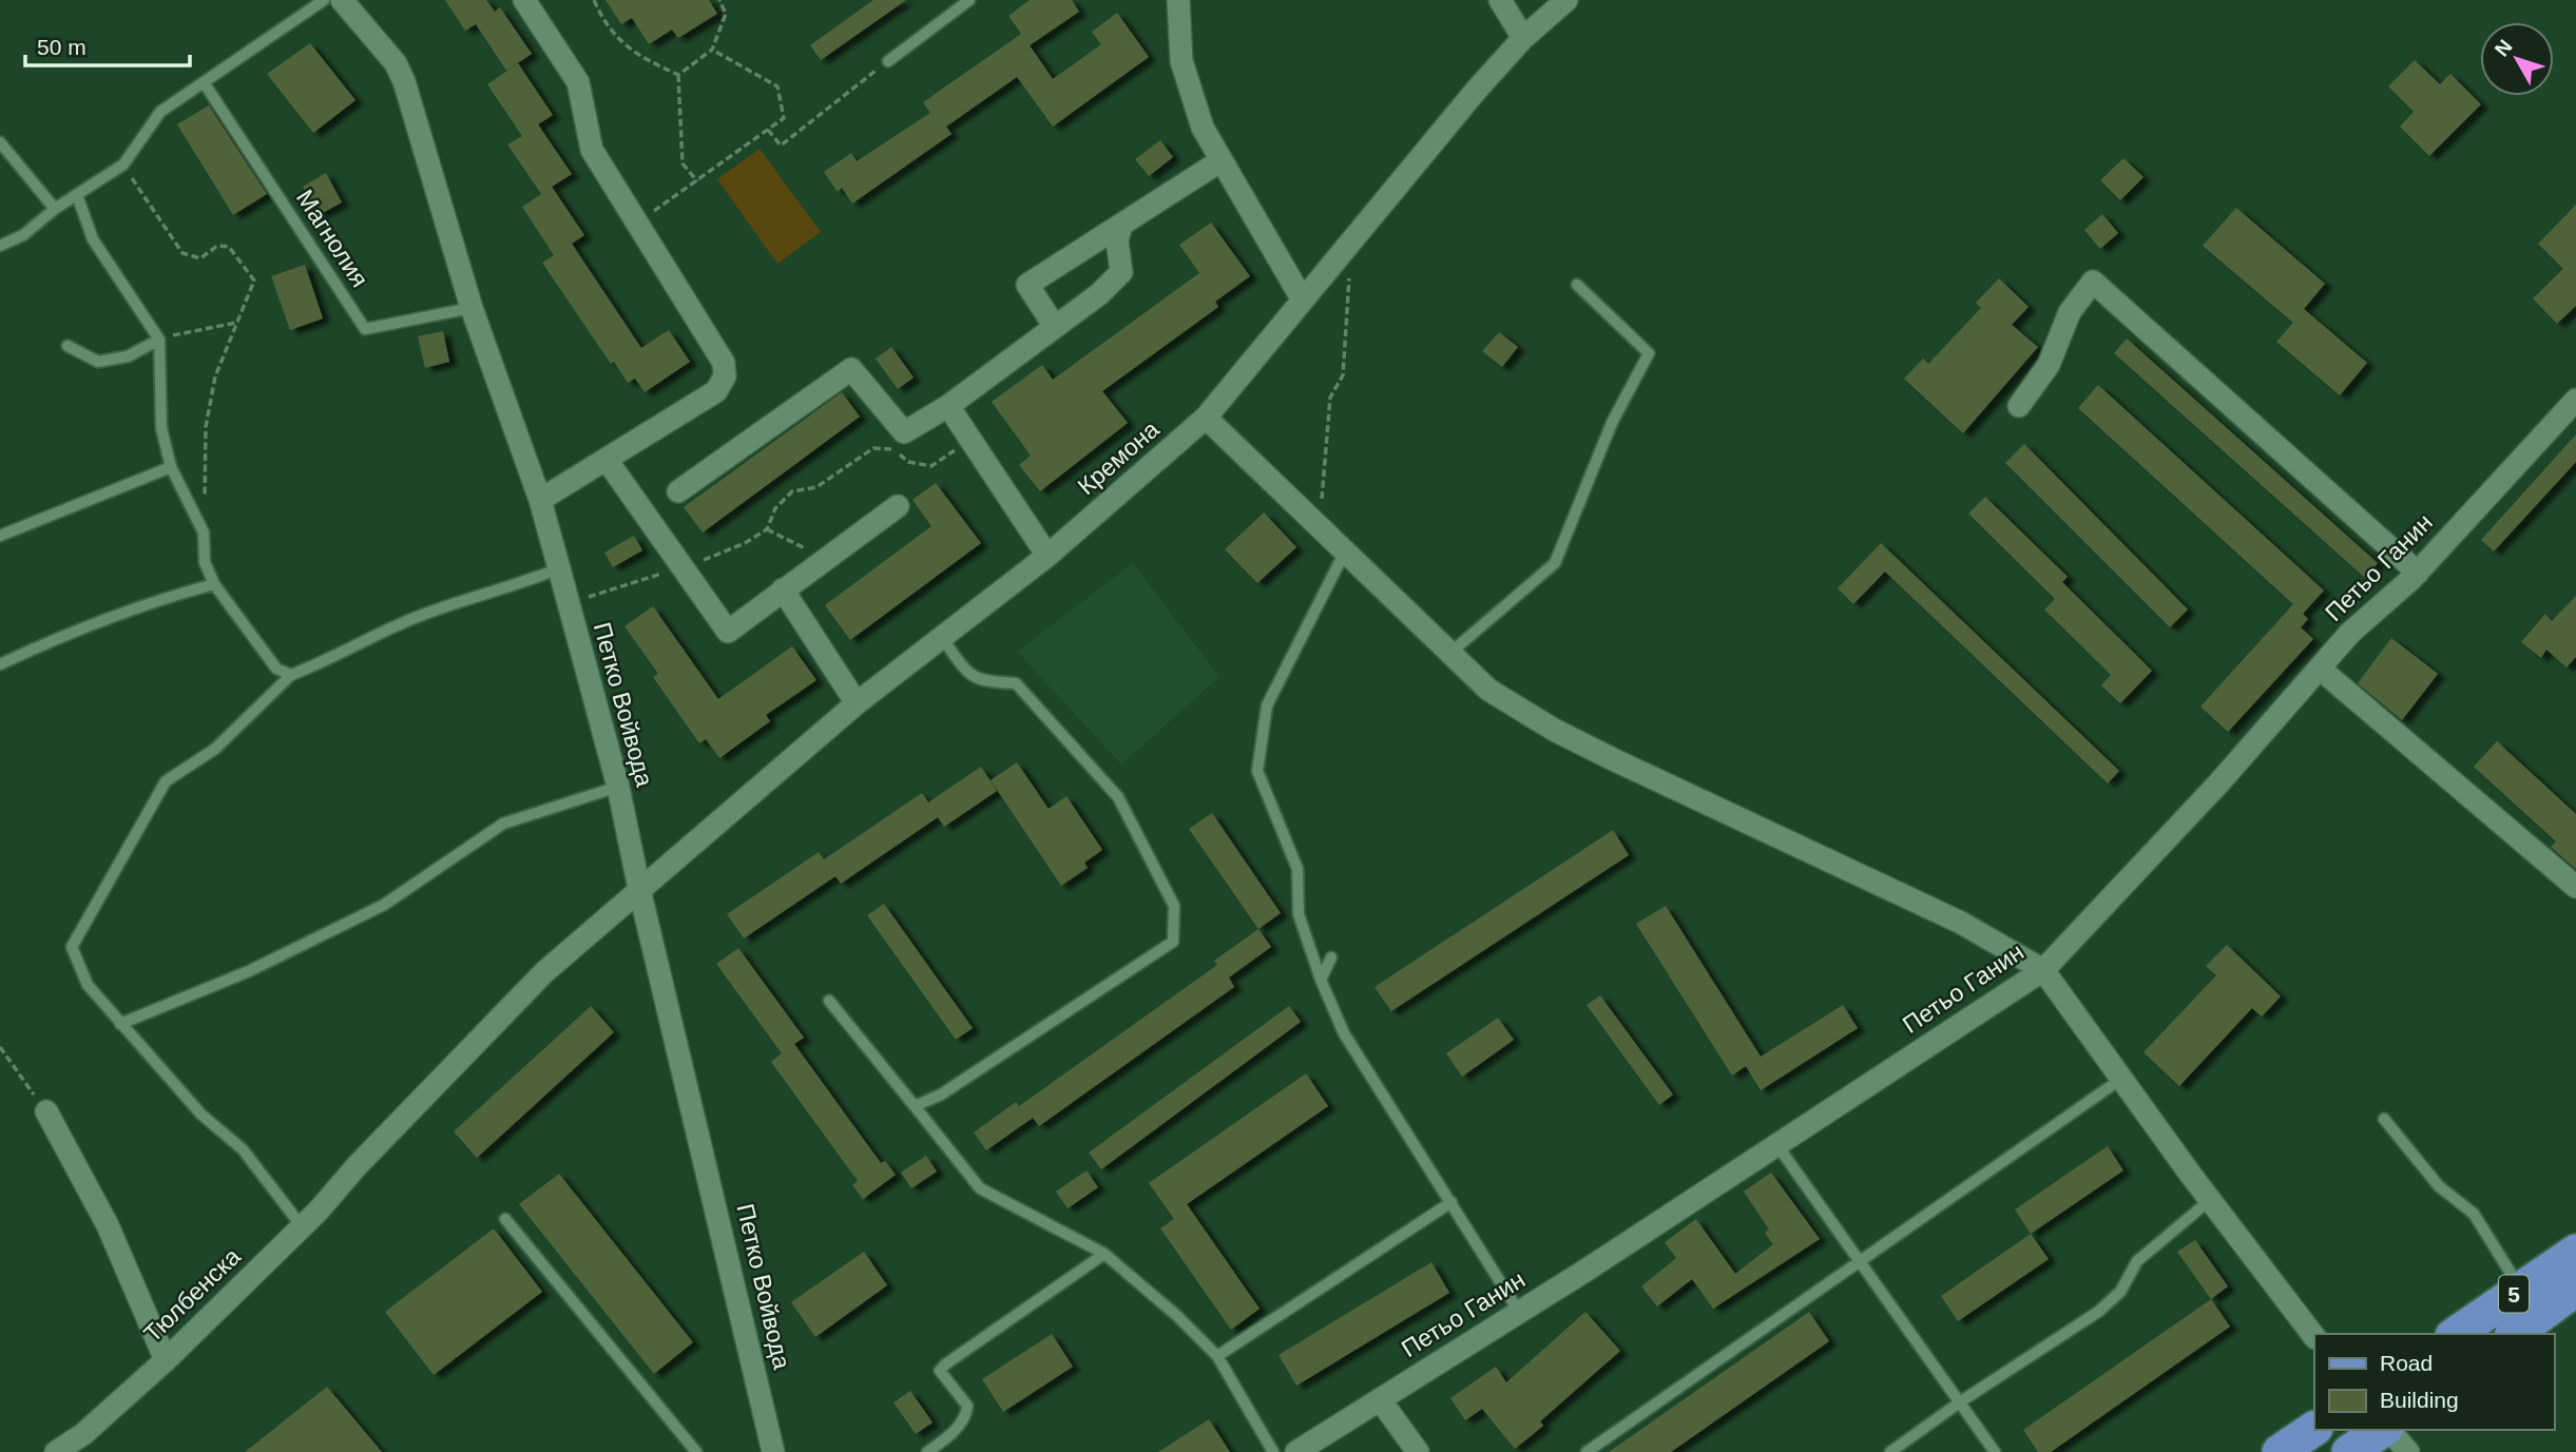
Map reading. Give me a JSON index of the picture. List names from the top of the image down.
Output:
{
  "streets": {
    "main road": ["5"],
    "street": [
      "Кремона",
      "Петьо Ганин",
      "Петко Войвода",
      "Тюлбенска"
    ],
    "lane": ["Магнолия"]
  },
  "crossings": [
    ["Магнолия", "Петко Войвода"],
    ["Кремона", "Петко Войвода"],
    ["Кремона", "Тюлбенска"]
  ],
  "legend": ["Road", "Building"],
  "scale_bar": "50 m",
  "north": "top left"
}
